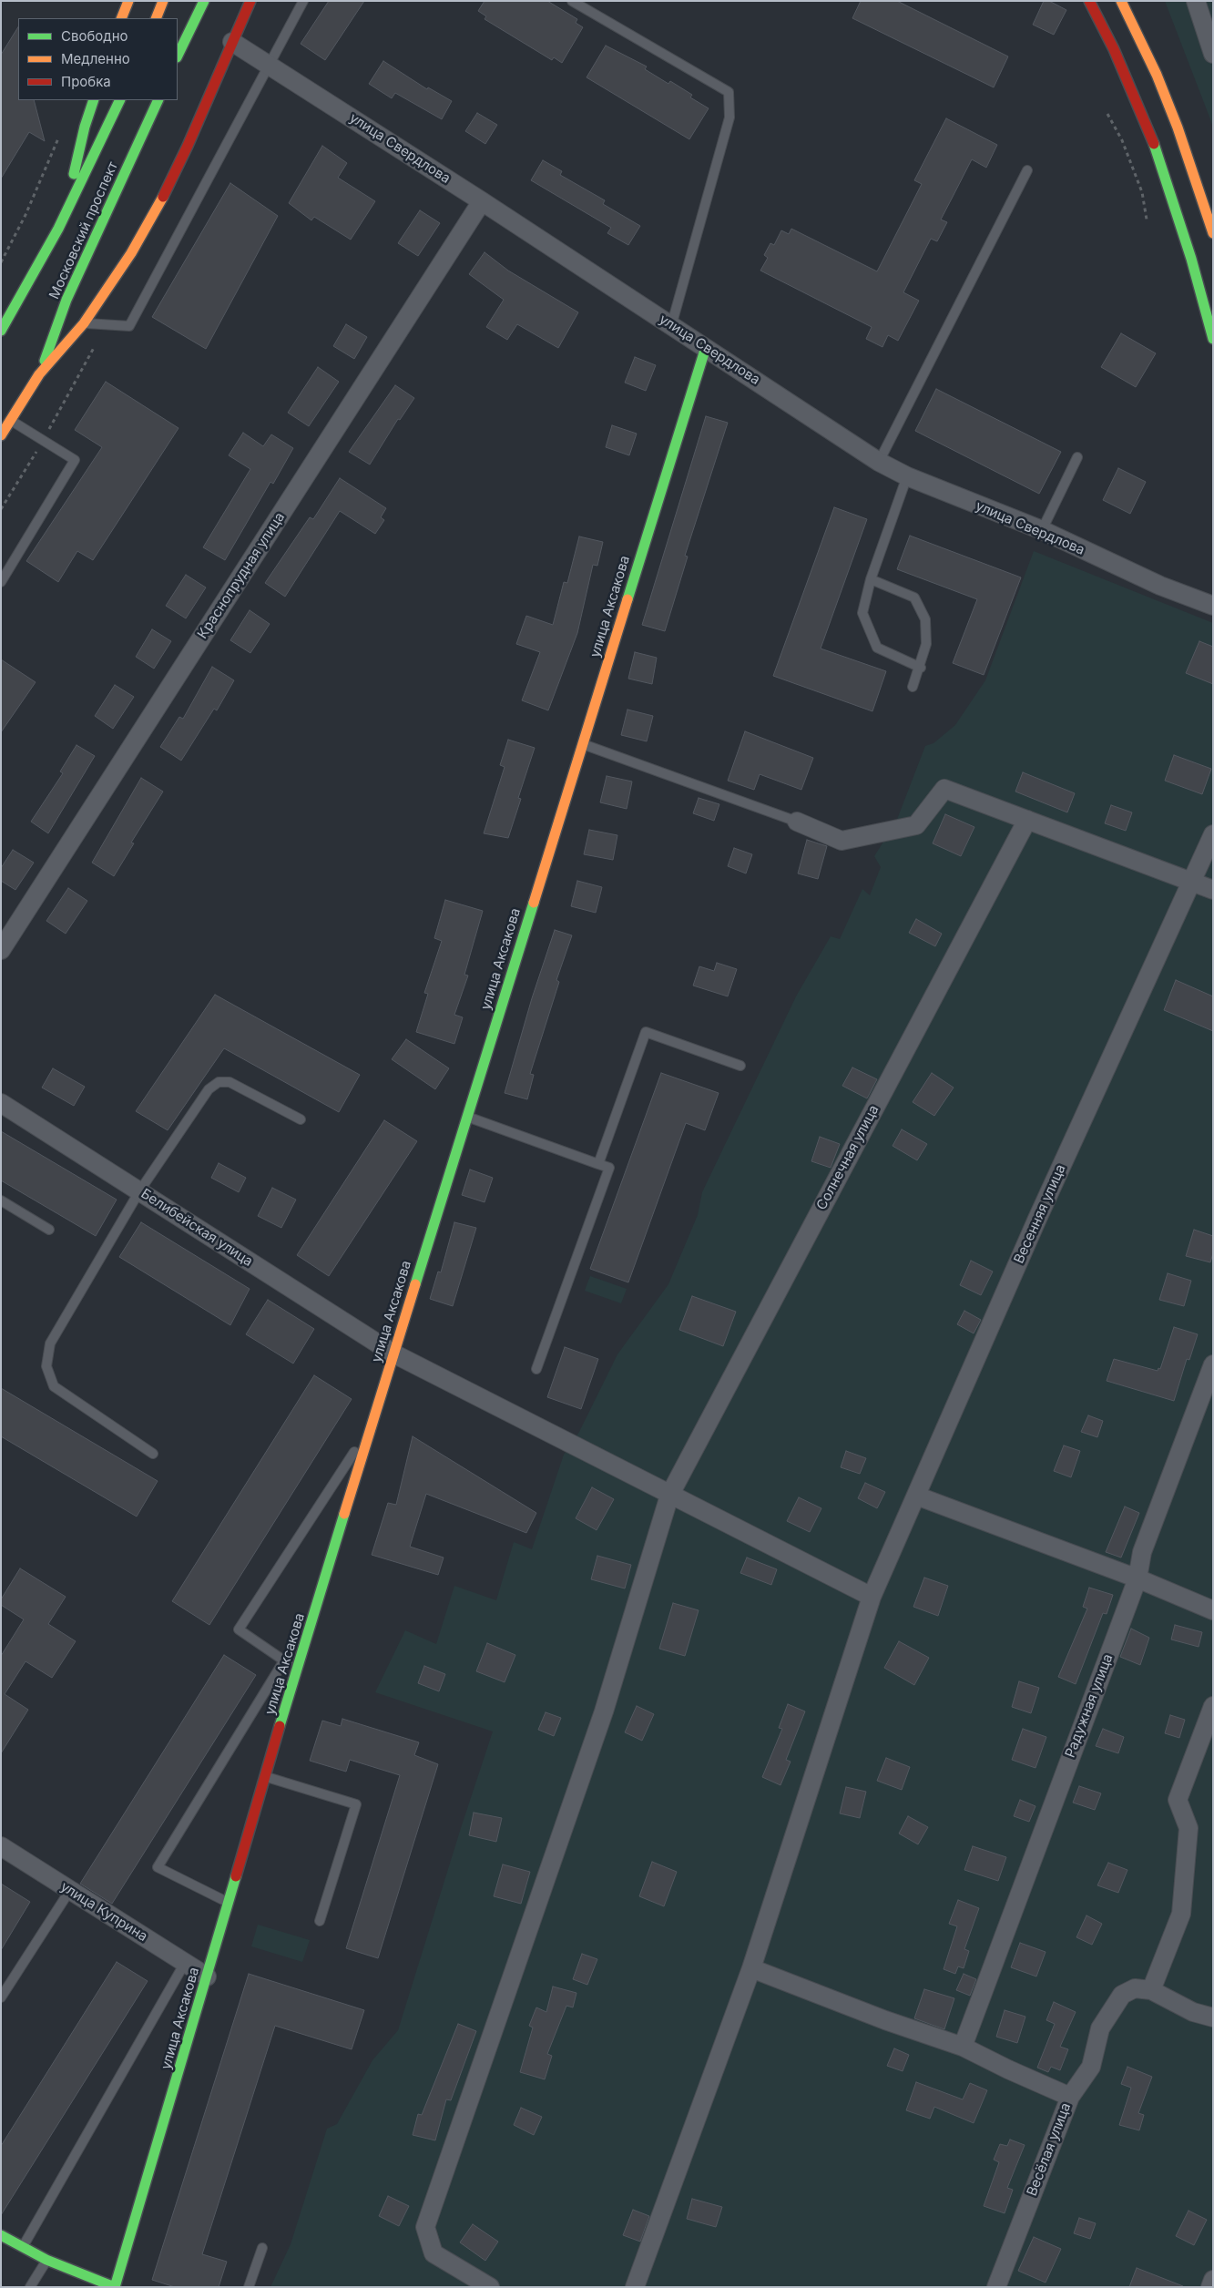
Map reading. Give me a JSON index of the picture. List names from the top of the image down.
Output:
{
  "streets": {
    "street": [
      "улица Свердлова",
      "Московский проспект",
      "Краснопрудная улица",
      "улица Аксакова",
      "Солнечная улица",
      "Весенняя улица",
      "Белибейская улица",
      "Радужная улица",
      "улица Куприна",
      "Весёлая улица"
    ]
  },
  "crossings": [
    ["улица Свердлова", "Краснопрудная улица"],
    ["улица Свердлова", "улица Аксакова"],
    ["улица Аксакова", "Белибейская улица"],
    ["улица Аксакова", "улица Куприна"],
    ["Солнечная улица", "Белибейская улица"],
    ["Весенняя улица", "Белибейская улица"]
  ],
  "legend": ["Свободно", "Медленно", "Пробка"]
}
